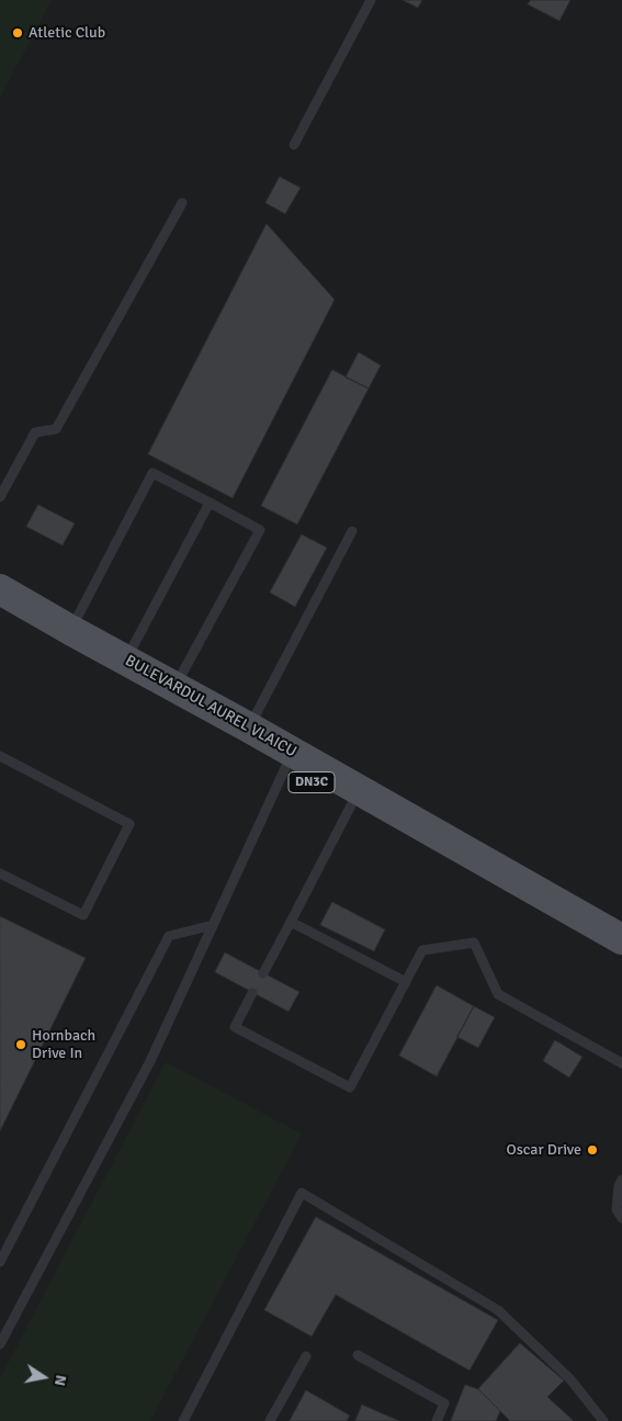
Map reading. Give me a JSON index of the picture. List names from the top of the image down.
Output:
{
  "streets": {
    "main road": ["BULEVARDUL AUREL VLAICU", "DN3C"]
  },
  "places": ["Atletic Club", "Hornbach Drive In", "Oscar Drive"],
  "north": "right"
}
